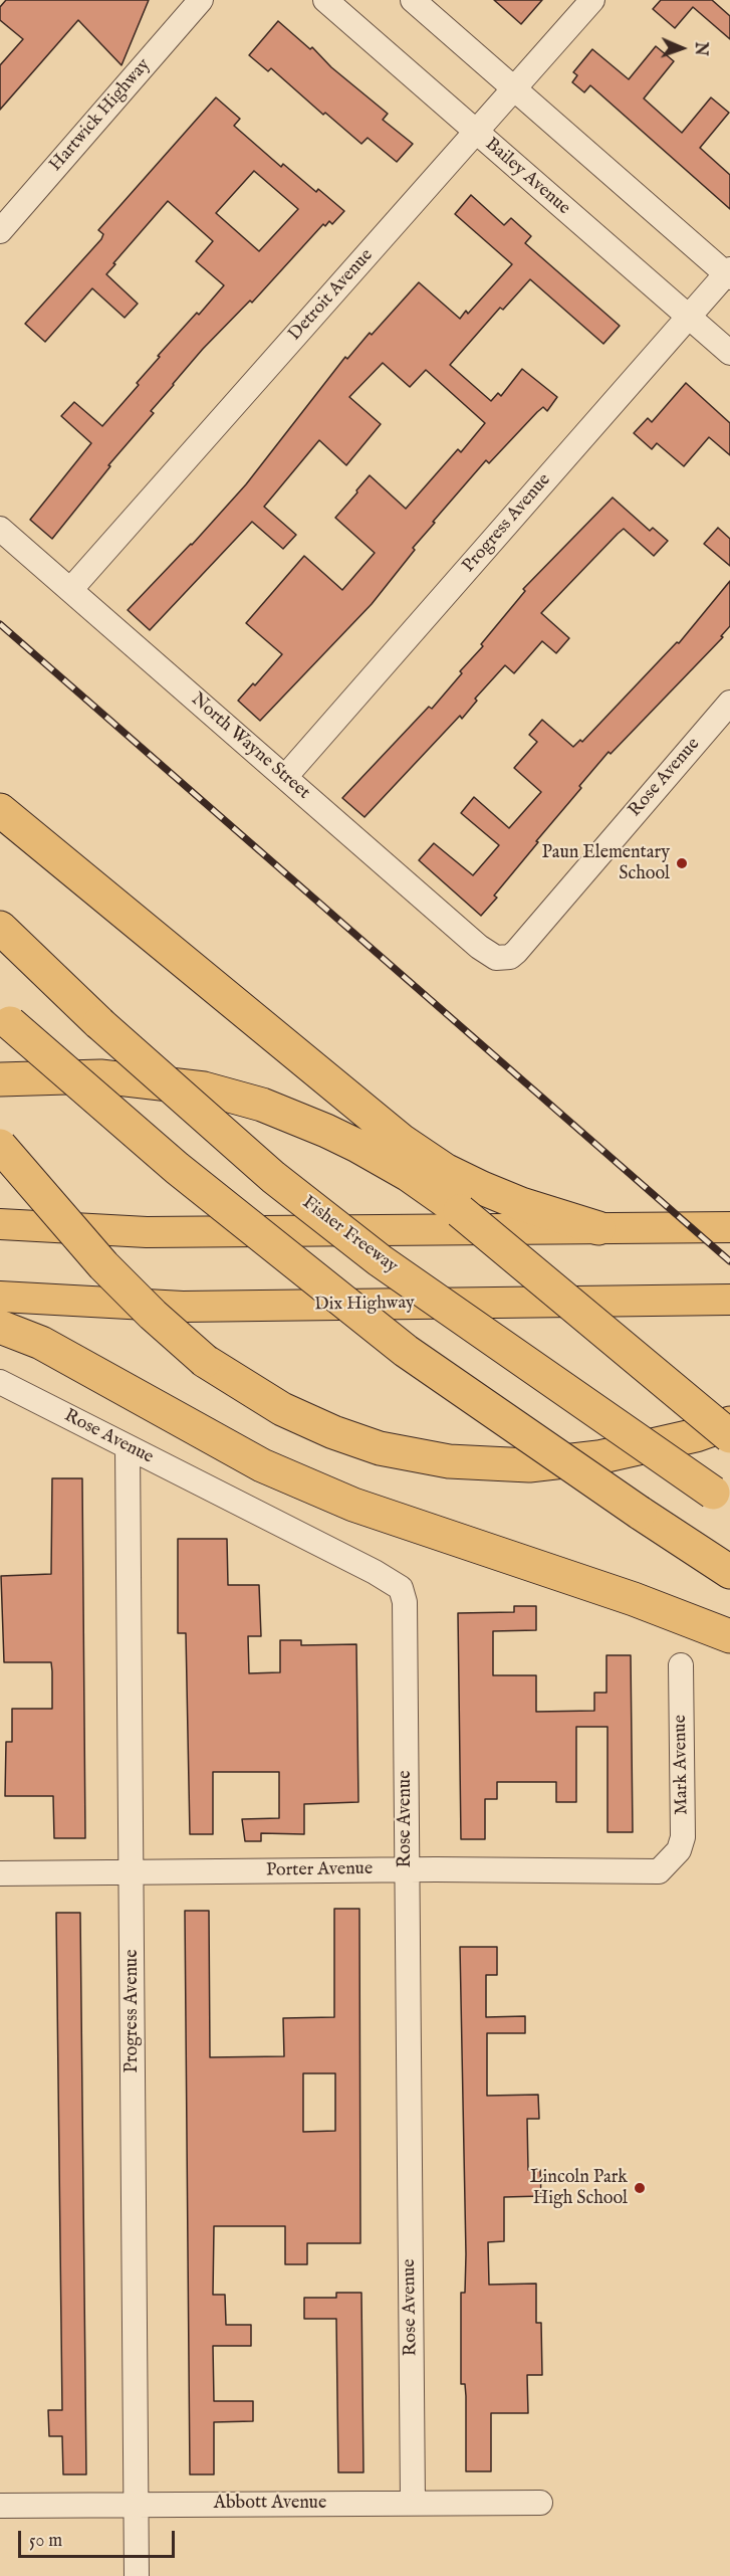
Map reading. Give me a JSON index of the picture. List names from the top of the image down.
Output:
{
  "streets": {
    "highway": ["Fisher Freeway"],
    "main road": ["Dix Highway"],
    "street": [
      "Hartwick Highway",
      "Bailey Avenue",
      "Detroit Avenue",
      "Progress Avenue",
      "North Wayne Street",
      "Rose Avenue",
      "Mark Avenue",
      "Porter Avenue",
      "Abbott Avenue"
    ]
  },
  "crossings": [
    ["Bailey Avenue", "Detroit Avenue"],
    ["Bailey Avenue", "Progress Avenue"],
    ["Detroit Avenue", "North Wayne Street"],
    ["Progress Avenue", "North Wayne Street"],
    ["Progress Avenue", "Rose Avenue"],
    ["Progress Avenue", "Porter Avenue"],
    ["Progress Avenue", "Abbott Avenue"],
    ["North Wayne Street", "Rose Avenue"],
    ["Rose Avenue", "Porter Avenue"],
    ["Rose Avenue", "Abbott Avenue"],
    ["Mark Avenue", "Porter Avenue"]
  ],
  "places": ["Paun Elementary School", "Lincoln Park High School"],
  "scale_bar": "50 m",
  "north": "right"
}
